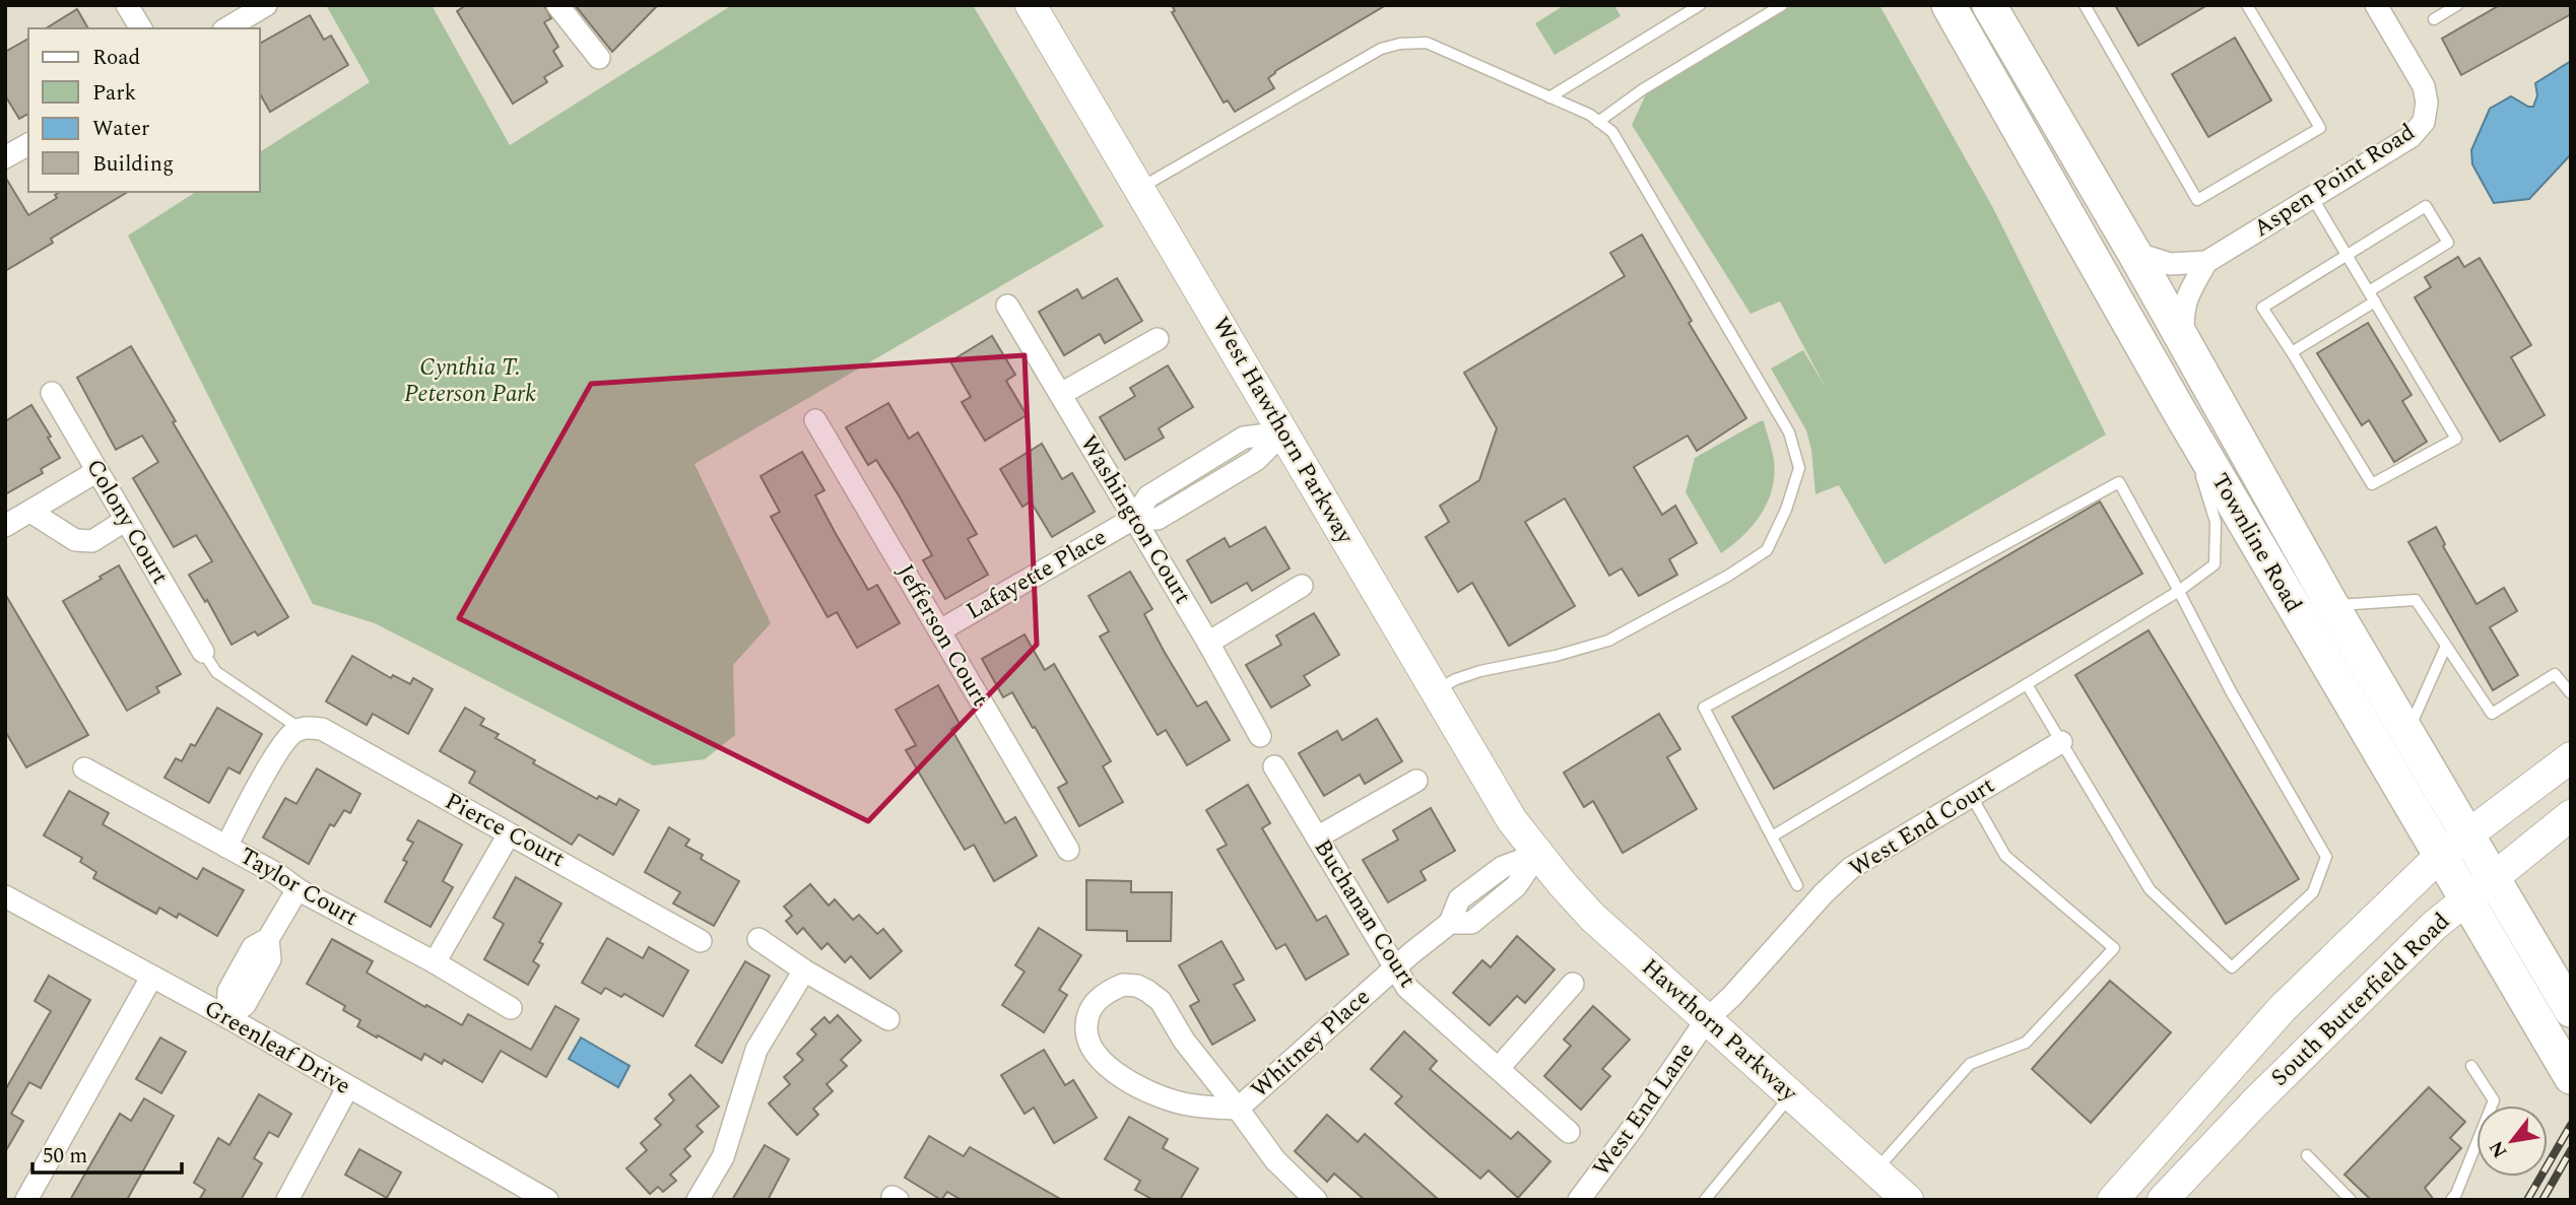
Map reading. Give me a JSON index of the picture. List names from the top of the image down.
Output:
{
  "streets": {
    "main road": ["Townline Road"],
    "street": [
      "Aspen Point Road",
      "West Hawthorn Parkway",
      "Washington Court",
      "Colony Court",
      "Lafayette Place",
      "Jefferson Court",
      "West End Court",
      "Pierce Court",
      "Taylor Court",
      "Buchanan Court",
      "South Butterfield Road",
      "Hawthorn Parkway",
      "Whitney Place",
      "Greenleaf Drive",
      "West End Lane"
    ]
  },
  "crossings": [
    ["Aspen Point Road", "Townline Road"],
    ["West Hawthorn Parkway", "Lafayette Place"],
    ["West Hawthorn Parkway", "Hawthorn Parkway"],
    ["West Hawthorn Parkway", "Whitney Place"],
    ["Washington Court", "Lafayette Place"],
    ["Townline Road", "South Butterfield Road"],
    ["Lafayette Place", "Jefferson Court"],
    ["West End Court", "Hawthorn Parkway"],
    ["West End Court", "West End Lane"],
    ["Buchanan Court", "Whitney Place"],
    ["Hawthorn Parkway", "Whitney Place"],
    ["Hawthorn Parkway", "West End Lane"]
  ],
  "parks": ["Cynthia T. Peterson Park"],
  "legend": [
    "Road",
    "Park",
    "Water",
    "Building"
  ],
  "scale_bar": "50 m",
  "north": "bottom left"
}
